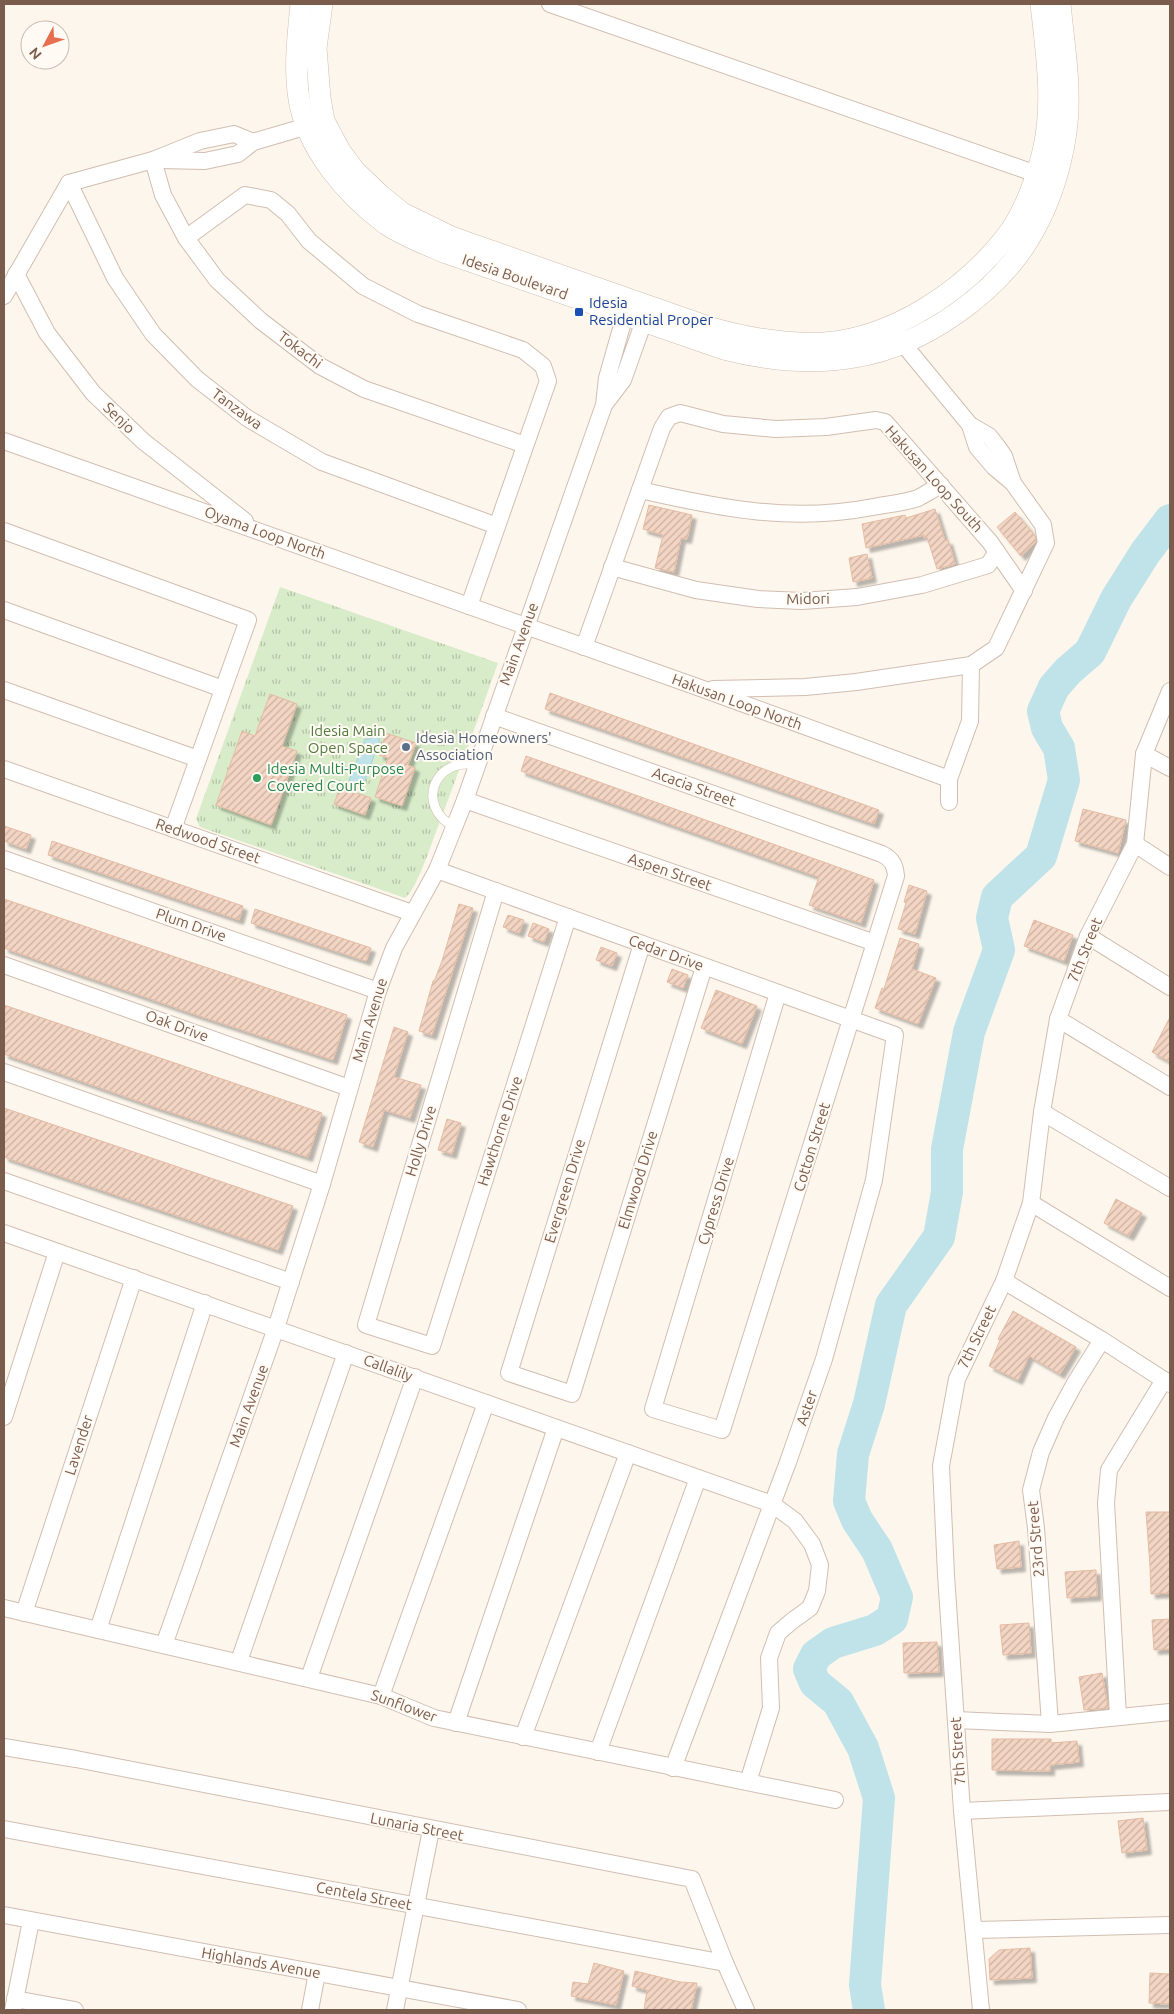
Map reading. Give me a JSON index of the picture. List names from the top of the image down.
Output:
{
  "streets": {
    "street": [
      "Idesia Boulevard",
      "Tokachi",
      "Tanzawa",
      "Senjo",
      "Hakusan Loop South",
      "Oyama Loop North",
      "Midori",
      "Main Avenue",
      "Hakusan Loop North",
      "Acacia Street",
      "Redwood Street",
      "Aspen Street",
      "Plum Drive",
      "7th Street",
      "Cedar Drive",
      "Oak Drive",
      "Hawthorne Drive",
      "Holly Drive",
      "Cotton Street",
      "Elmwood Drive",
      "Evergreen Drive",
      "Cypress Drive",
      "Callalily",
      "Aster",
      "Lavender",
      "23rd Street",
      "Sunflower",
      "Lunaria Street",
      "Centela Street",
      "Highlands Avenue"
    ]
  },
  "crossings": [
    ["Idesia Boulevard", "Main Avenue"],
    ["Senjo", "Oyama Loop North"],
    ["Hakusan Loop South", "Midori"],
    ["Oyama Loop North", "Main Avenue"],
    ["Oyama Loop North", "Hakusan Loop North"],
    ["Main Avenue", "Hakusan Loop North"],
    ["Main Avenue", "Acacia Street"],
    ["Main Avenue", "Redwood Street"],
    ["Main Avenue", "Aspen Street"],
    ["Main Avenue", "Plum Drive"],
    ["Main Avenue", "Cedar Drive"],
    ["Main Avenue", "Oak Drive"],
    ["Main Avenue", "Callalily"],
    ["Main Avenue", "Sunflower"],
    ["Acacia Street", "Cotton Street"],
    ["Aspen Street", "Cotton Street"],
    ["Cedar Drive", "Hawthorne Drive"],
    ["Cedar Drive", "Holly Drive"],
    ["Cedar Drive", "Cotton Street"],
    ["Cedar Drive", "Elmwood Drive"],
    ["Cedar Drive", "Evergreen Drive"],
    ["Cedar Drive", "Cypress Drive"],
    ["Cedar Drive", "Aster"],
    ["Hawthorne Drive", "Holly Drive"],
    ["Cotton Street", "Cypress Drive"],
    ["Elmwood Drive", "Evergreen Drive"],
    ["Callalily", "Aster"],
    ["Callalily", "Lavender"],
    ["Callalily", "Sunflower"],
    ["Aster", "Sunflower"],
    ["Lavender", "Sunflower"],
    ["Lunaria Street", "Centela Street"]
  ],
  "parks": ["Idesia Main Open Space"],
  "places": {
    "transit": ["Idesia Residential Proper"],
    "other": ["Idesia Homeowners' Association", "Idesia Multi-Purpose Covered Court"]
  },
  "north": "bottom left"
}
